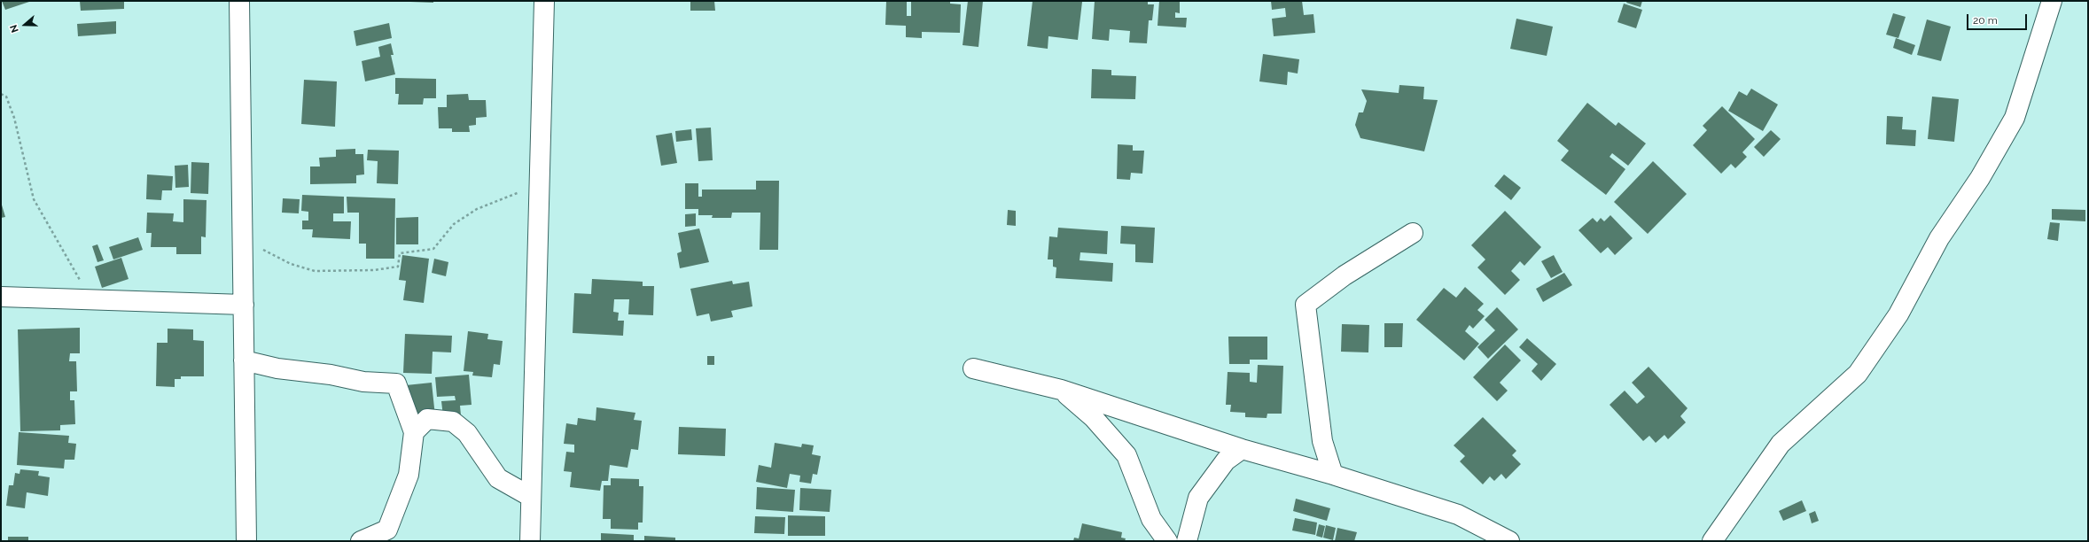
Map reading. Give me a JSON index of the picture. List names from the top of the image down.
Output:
{
  "scale_bar": "20 m",
  "north": "left"
}
